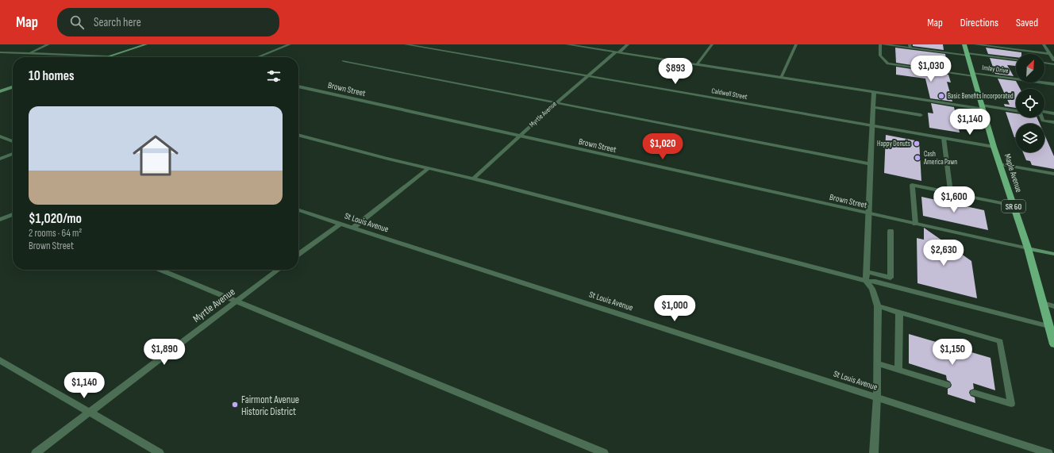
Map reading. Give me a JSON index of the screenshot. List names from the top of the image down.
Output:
{
  "streets": {
    "main road": ["Maple Avenue", "SR 60"],
    "street": [
      "Imlay Drive",
      "Brown Street",
      "Caldwell Street",
      "Myrtle Avenue",
      "St Louis Avenue"
    ]
  },
  "crossings": [
    ["Imlay Drive", "Maple Avenue"],
    ["Brown Street", "Myrtle Avenue"],
    ["Brown Street", "Maple Avenue"],
    ["Caldwell Street", "Myrtle Avenue"],
    ["Caldwell Street", "Maple Avenue"]
  ],
  "places": [
    "Basic Benefits Incorporated",
    "Happy Donuts",
    "Cash America Pawn",
    "Fairmont Avenue Historic District"
  ],
  "north": "top right",
  "page": {
    "header": "Map",
    "search": "Search here",
    "nav": ["Map", "Directions", "Saved"],
    "price": [
      "$1,030",
      "$893",
      "$1,140",
      "$1,020",
      "$1,600",
      "$2,630",
      "$1,000",
      "$1,890",
      "$1,150",
      "$1,140"
    ],
    "heading": "10 homes",
    "list": [
      {
        "name": "$1,020/mo",
        "note": "2 rooms · 64 m² · Brown Street"
      }
    ]
  }
}
